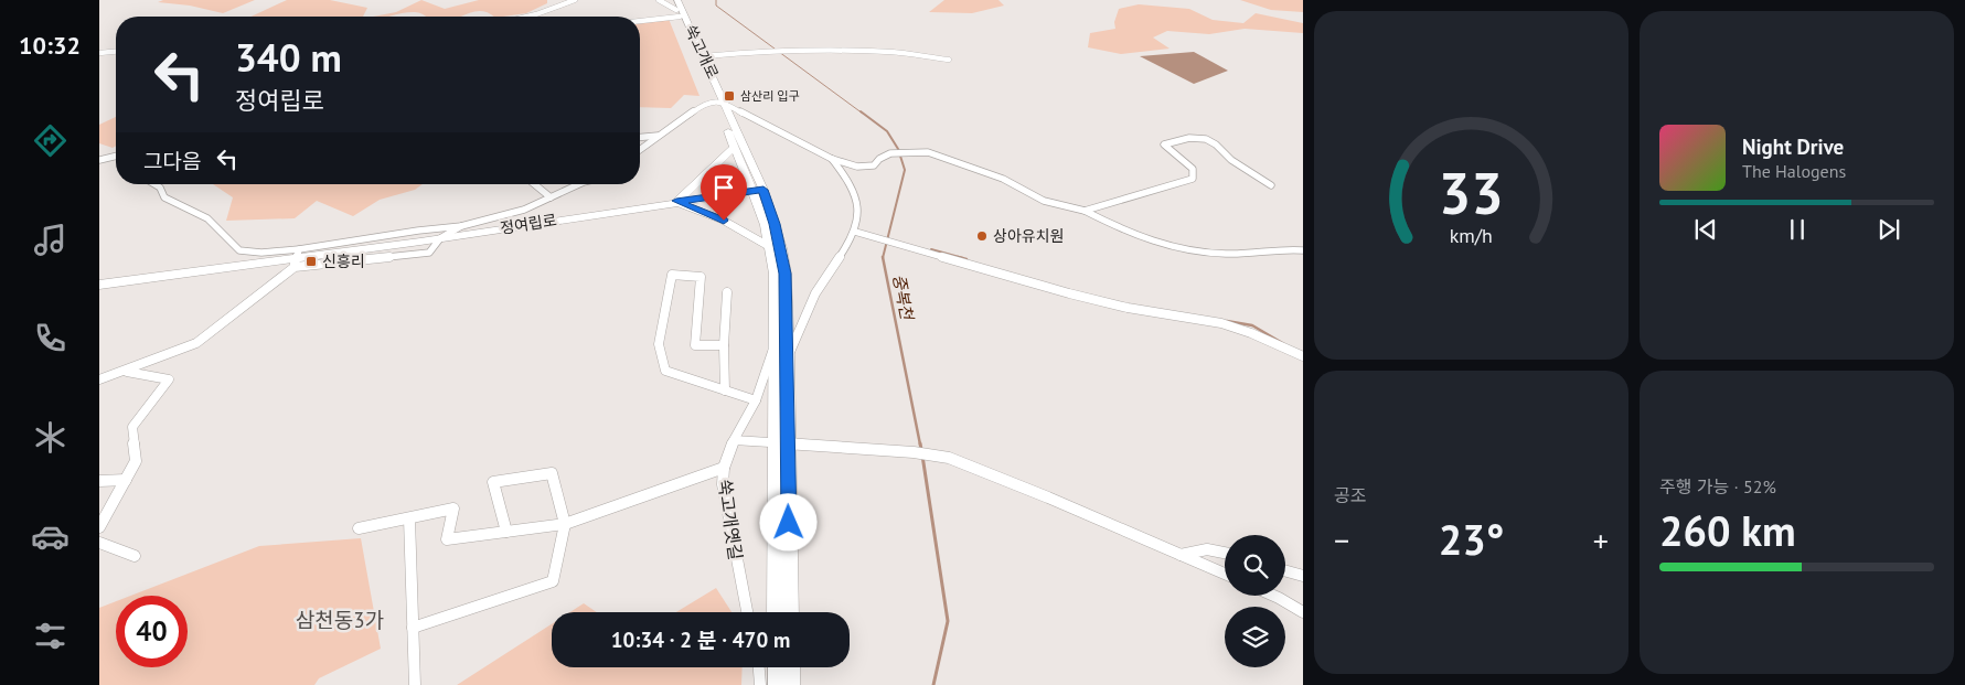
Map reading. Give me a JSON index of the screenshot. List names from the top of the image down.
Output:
{
  "streets": {
    "street": ["쑥고개로", "정여립로", "쑥고개옛길"]
  },
  "crossings": [
    ["쑥고개로", "정여립로"],
    ["쑥고개로", "쑥고개옛길"]
  ],
  "districts": ["삼천동3가"],
  "water": ["중복천"],
  "places": {
    "transit": ["삼산리 입구", "신흥리"],
    "other": ["상아유치원"]
  },
  "page": {
    "tabs": "10:32",
    "turn": ["340 m", "정여립로"],
    "song": ["Night Drive", "The Halogens"],
    "then": "그다음",
    "tile": [
      "공조",
      ["주행 가능 · 52%", "260 km"]
    ],
    "heat": ["−", "23°", "+"],
    "limit": "40",
    "trip": "10:34 · 2 분 · 470 m",
    "gauge": ["33", "km/h"]
  }
}
